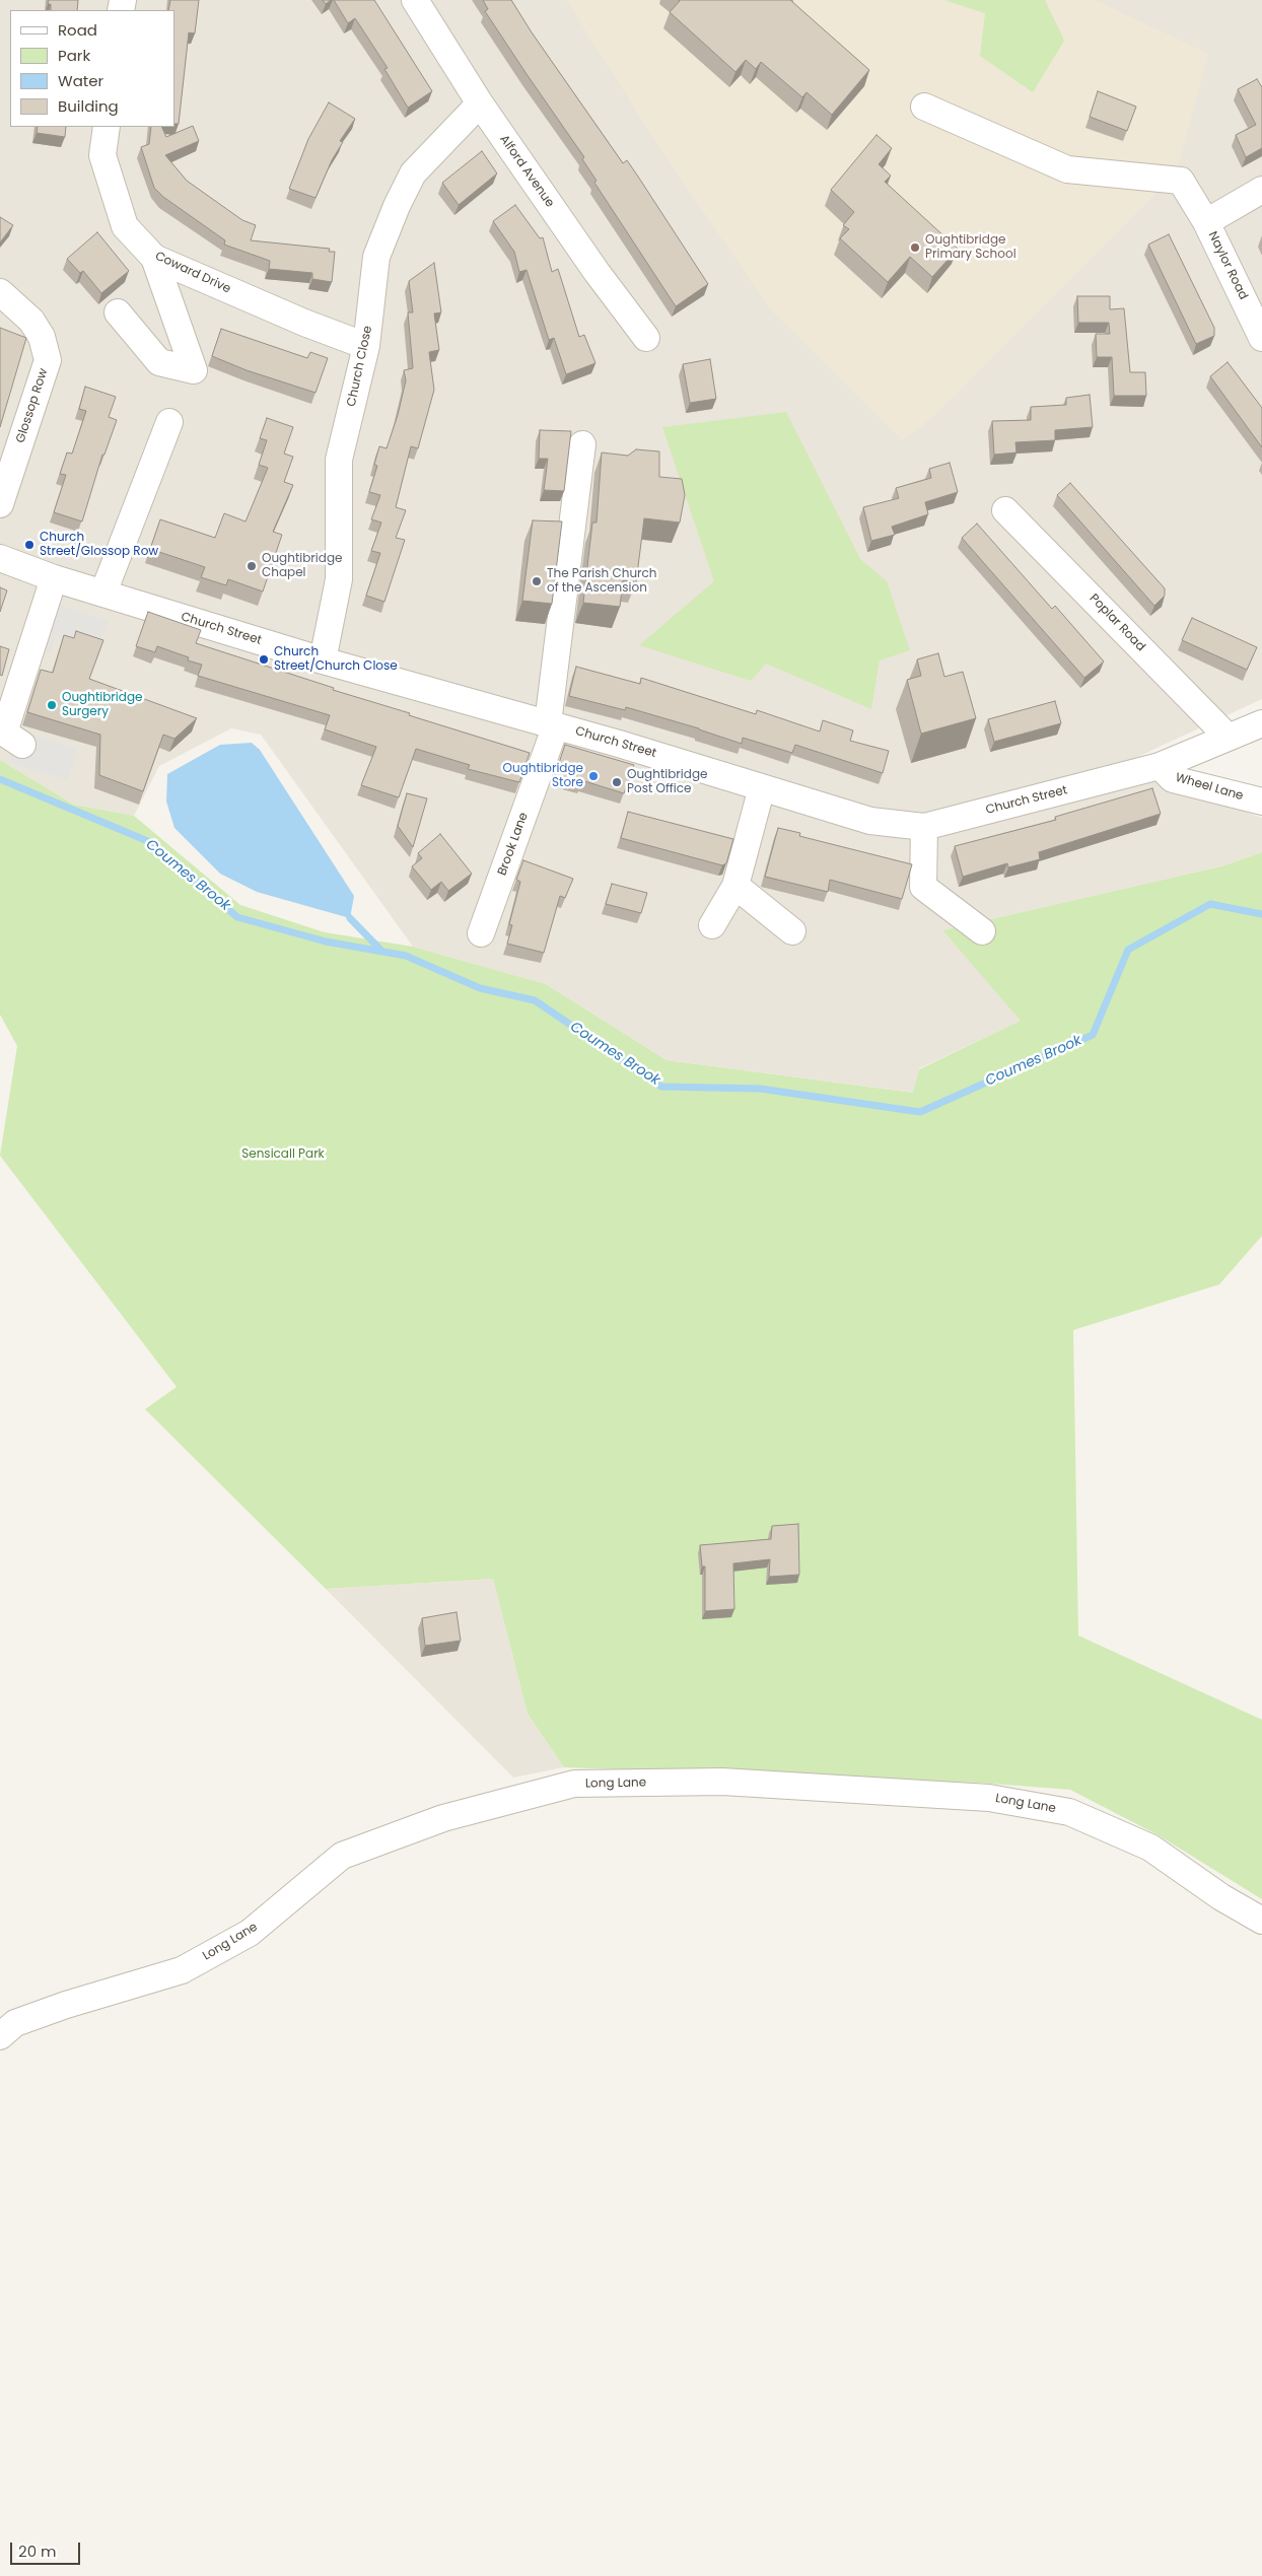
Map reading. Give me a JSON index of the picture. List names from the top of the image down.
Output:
{
  "streets": {
    "street": [
      "Alford Avenue",
      "Naylor Road",
      "Coward Drive",
      "Church Close",
      "Glossop Row",
      "Poplar Road",
      "Church Street",
      "Wheel Lane",
      "Brook Lane",
      "Long Lane"
    ]
  },
  "crossings": [
    ["Alford Avenue", "Church Close"],
    ["Coward Drive", "Church Close"],
    ["Church Close", "Church Street"],
    ["Poplar Road", "Church Street"],
    ["Church Street", "Wheel Lane"],
    ["Church Street", "Brook Lane"]
  ],
  "water": ["Coumes Brook"],
  "parks": ["Sensicall Park"],
  "places": [
    "Oughtibridge Primary School",
    "Church Street/Glossop Row",
    "Oughtibridge Chapel",
    "The Parish Church of the Ascension",
    "Church Street/Church Close",
    "Oughtibridge Surgery",
    "Oughtibridge Store",
    "Oughtibridge Post Office"
  ],
  "legend": [
    "Road",
    "Park",
    "Water",
    "Building"
  ],
  "scale_bar": "20 m"
}
